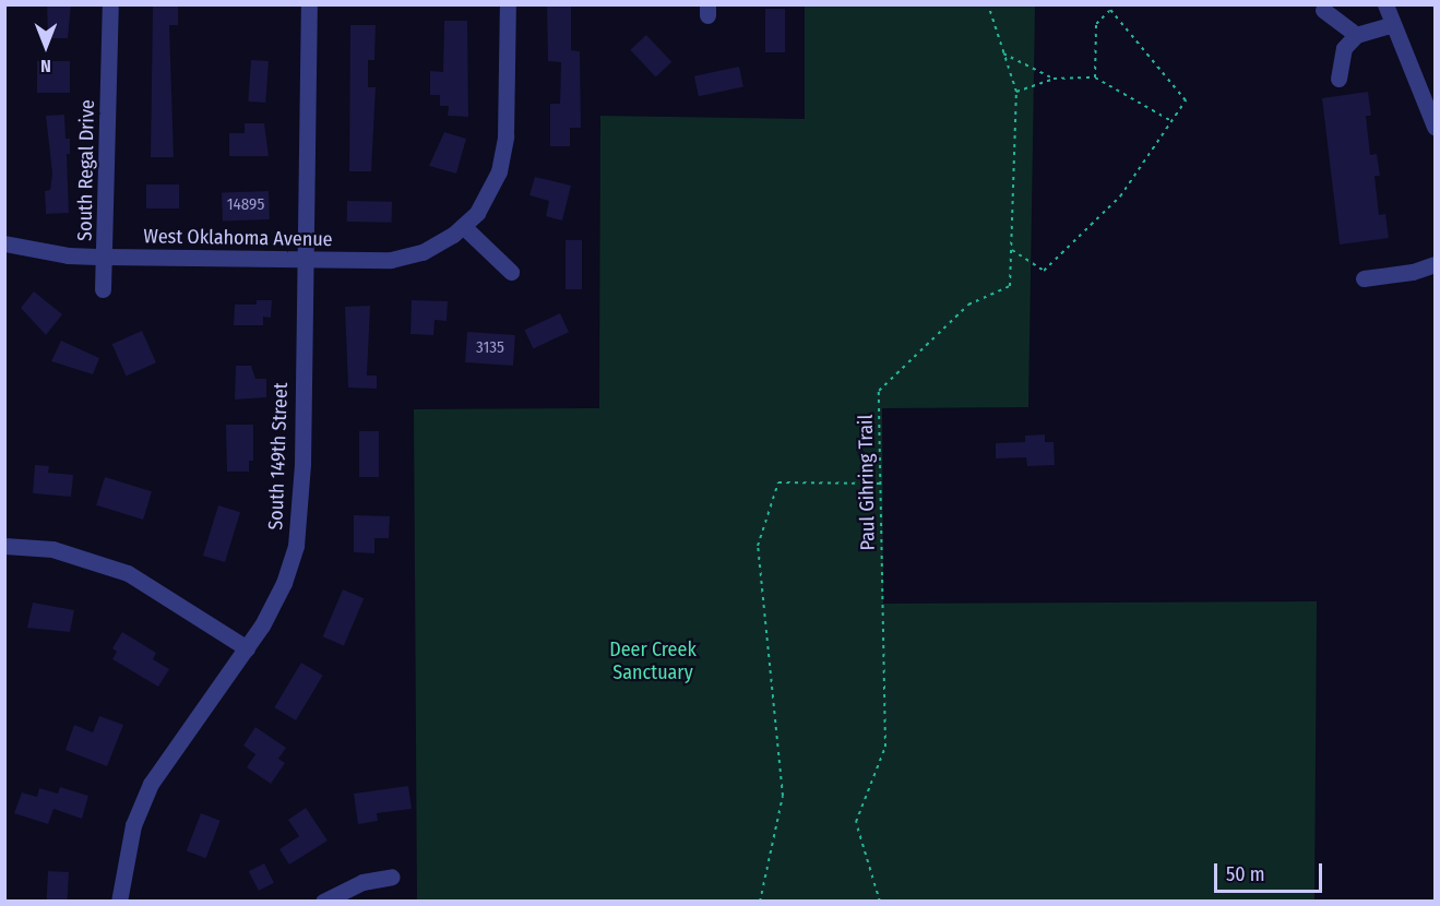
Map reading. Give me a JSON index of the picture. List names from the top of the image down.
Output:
{
  "streets": {
    "street": ["South Regal Drive", "West Oklahoma Avenue", "South 149th Street"],
    "path": ["Paul Gihring Trail"]
  },
  "crossings": [
    ["South Regal Drive", "West Oklahoma Avenue"],
    ["West Oklahoma Avenue", "South 149th Street"]
  ],
  "parks": ["Deer Creek Sanctuary"],
  "house_numbers": ["14895", "3135"],
  "scale_bar": "50 m",
  "north": "bottom"
}
